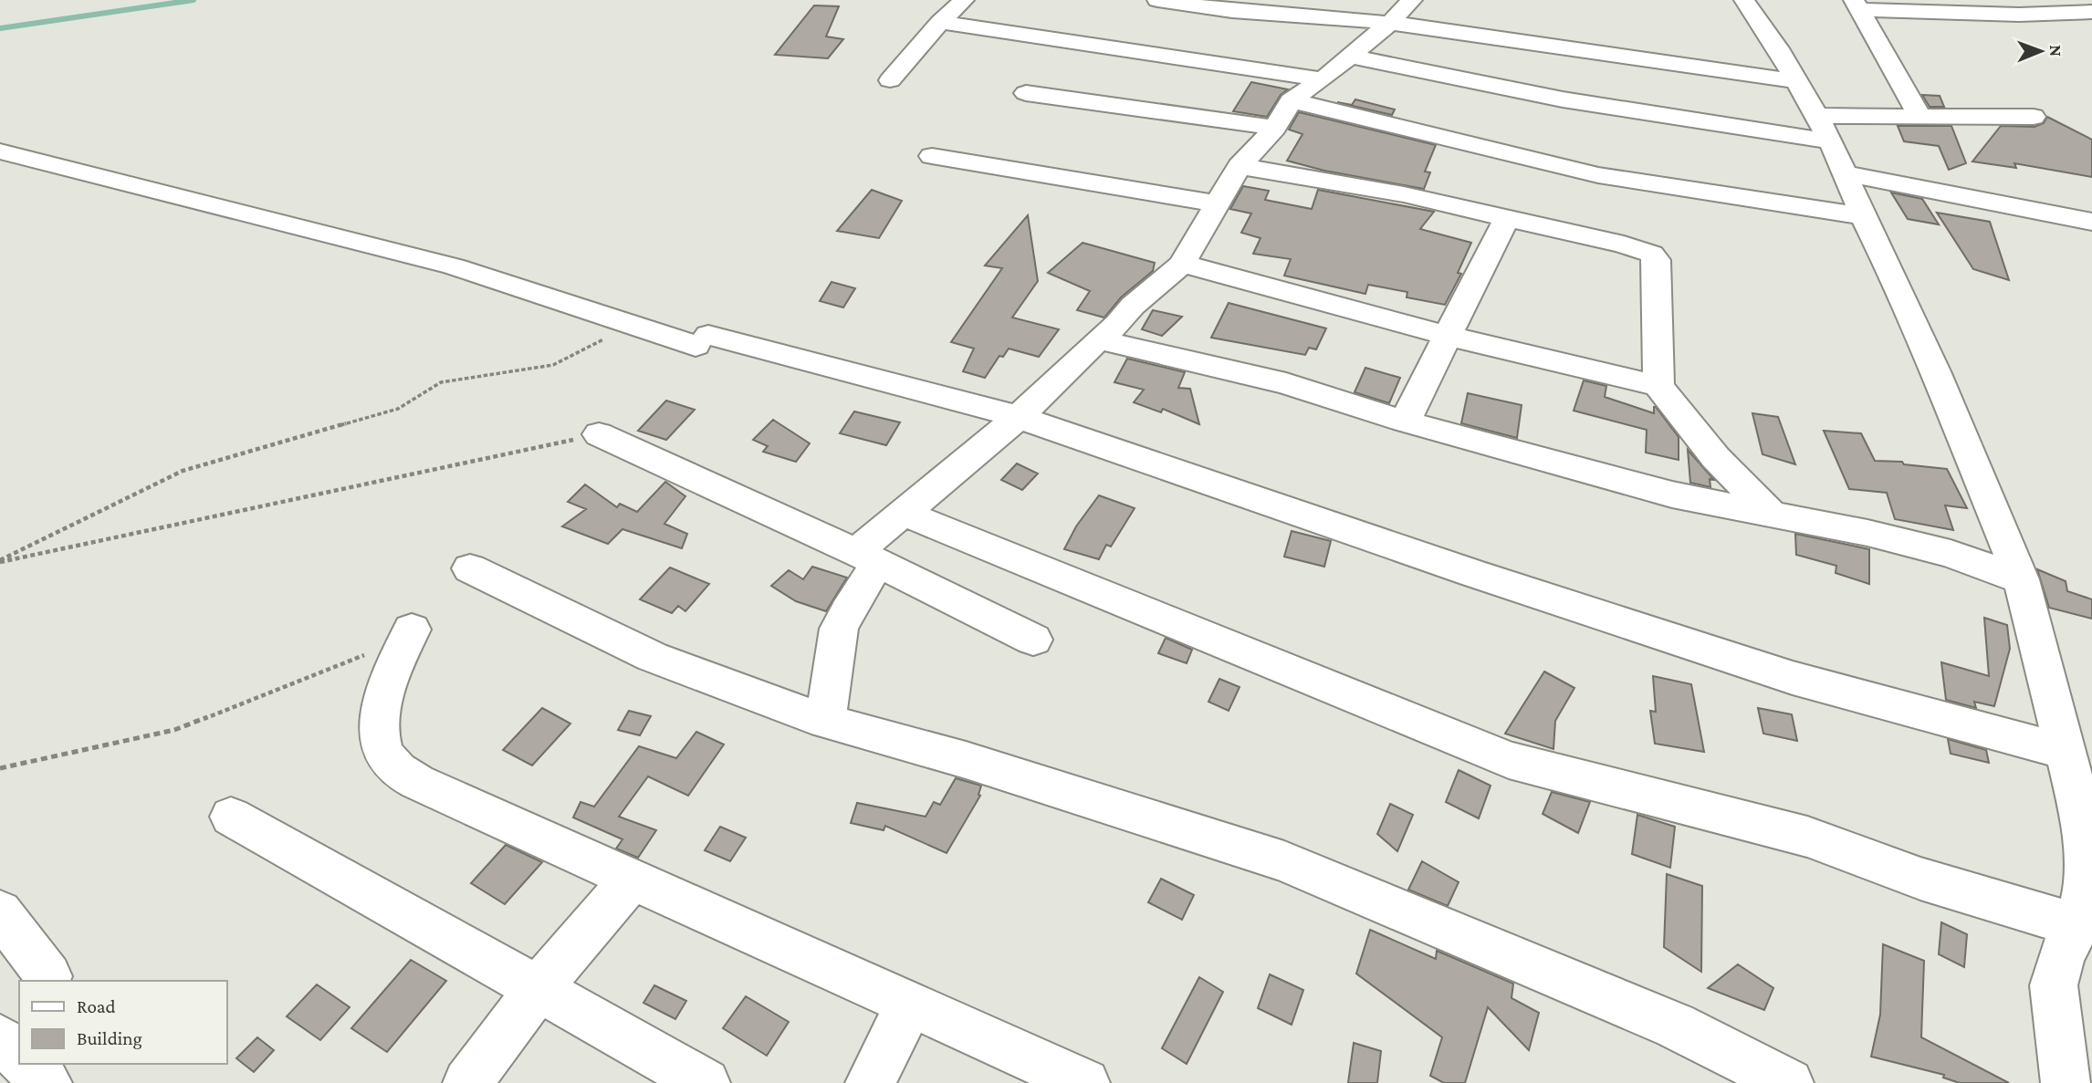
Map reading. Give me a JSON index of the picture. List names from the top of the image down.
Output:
{
  "legend": ["Road", "Building"],
  "north": "right"
}
